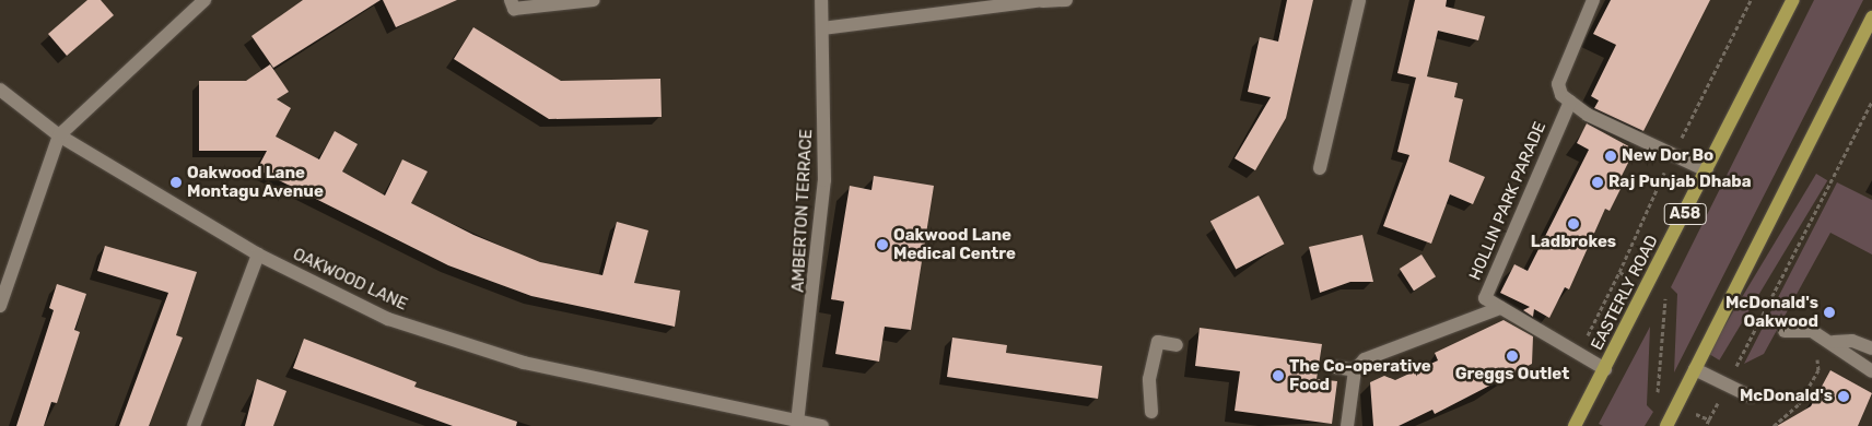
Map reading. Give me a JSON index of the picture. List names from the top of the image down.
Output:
{
  "streets": {
    "main road": ["A58", "EASTERLY ROAD"],
    "street": ["HOLLIN PARK PARADE", "AMBERTON TERRACE", "OAKWOOD LANE"]
  },
  "crossings": [
    ["HOLLIN PARK PARADE", "EASTERLY ROAD"],
    ["AMBERTON TERRACE", "OAKWOOD LANE"]
  ],
  "places": [
    "New Dor Bo",
    "Oakwood Lane Montagu Avenue",
    "Raj Punjab Dhaba",
    "Ladbrokes",
    "Oakwood Lane Medical Centre",
    "McDonald's Oakwood",
    "Greggs Outlet",
    "The Co-operative Food",
    "McDonald's"
  ]
}
